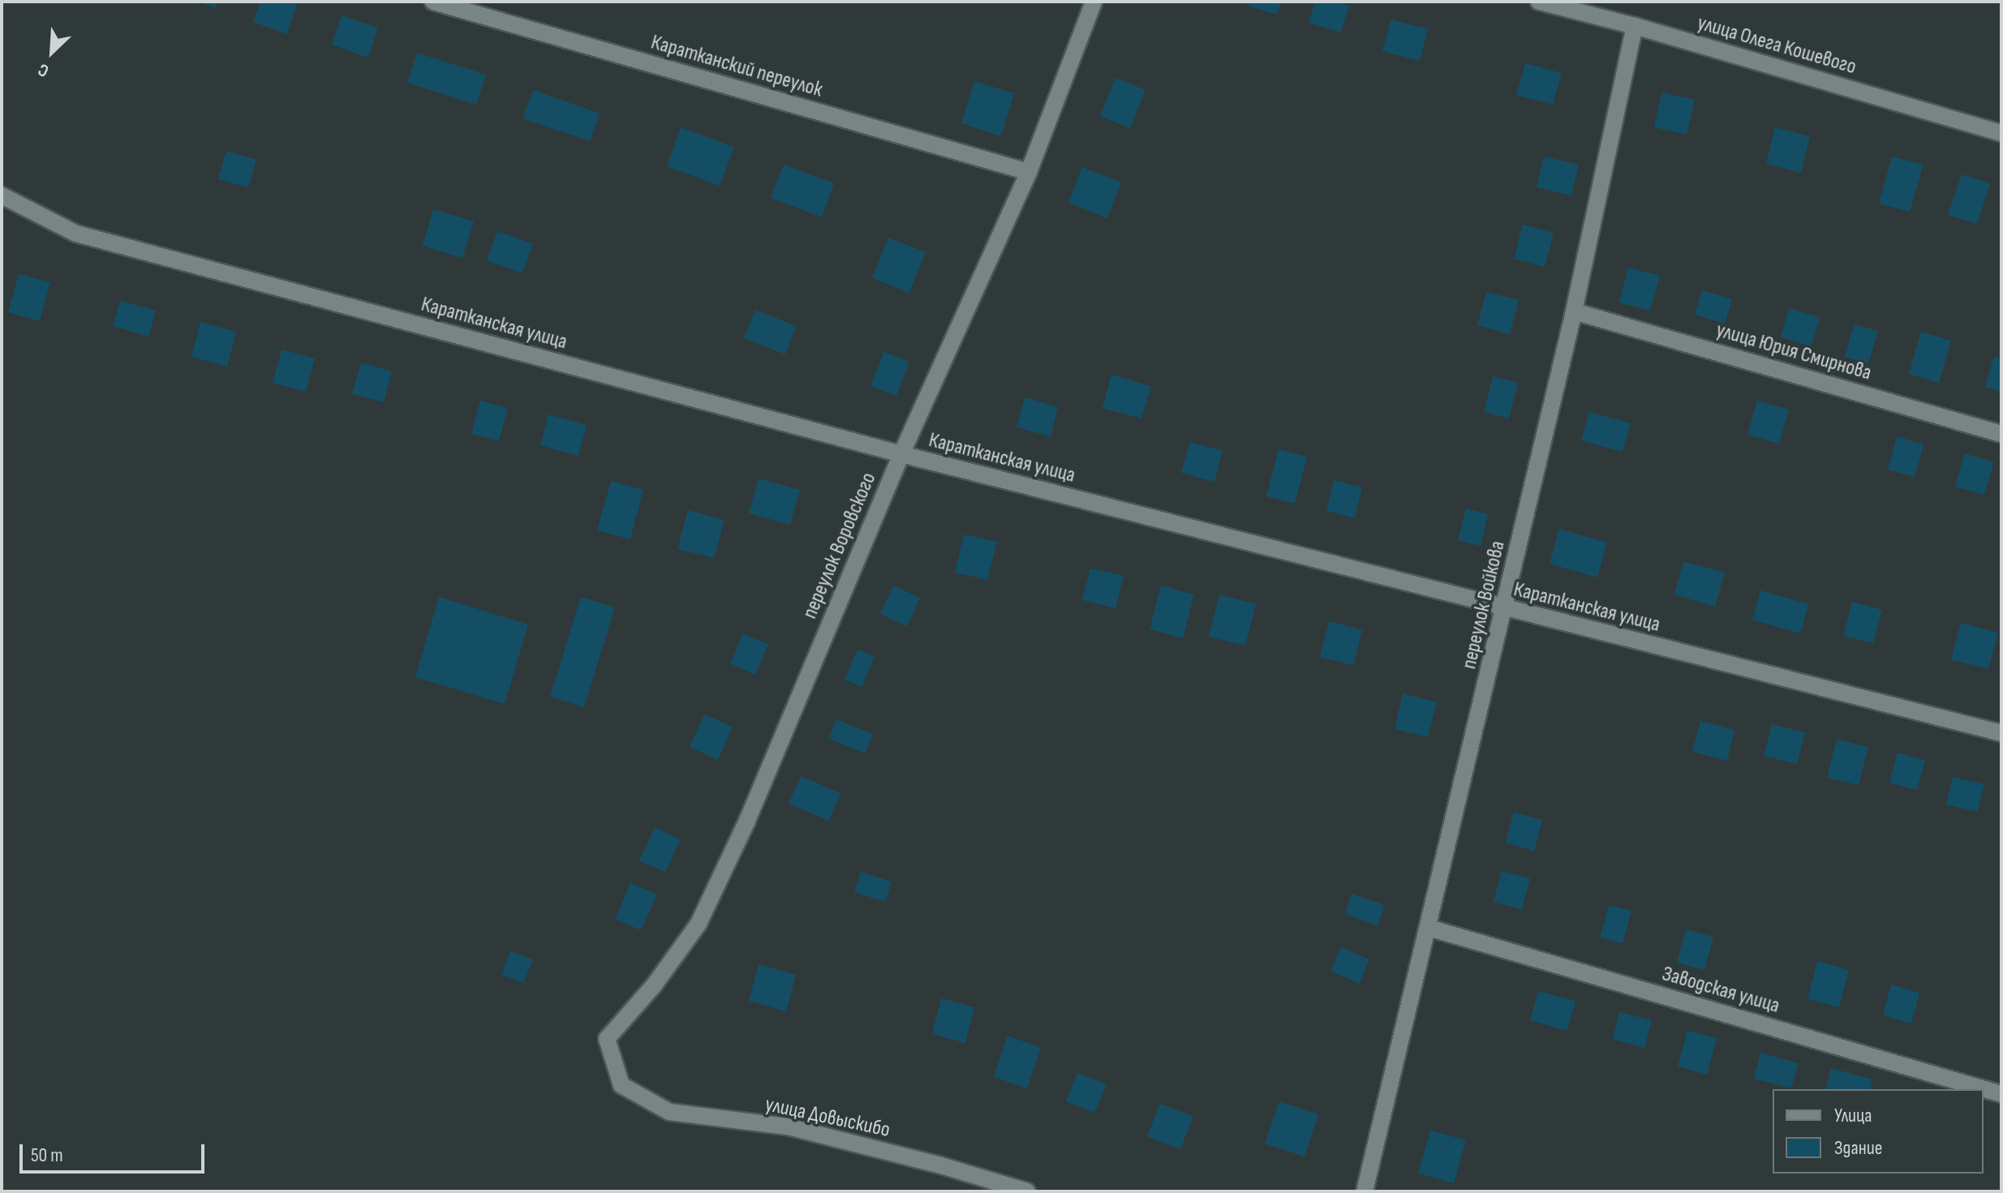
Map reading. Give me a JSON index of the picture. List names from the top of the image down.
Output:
{
  "streets": {
    "street": [
      "улица Олега Кошевого",
      "Каратканский переулок",
      "Каратканская улица",
      "улица Юрия Смирнова",
      "переулок Воровского",
      "переулок Войкова",
      "Заводская улица",
      "улица Довыскибо"
    ]
  },
  "crossings": [
    ["улица Олега Кошевого", "переулок Войкова"],
    ["Каратканский переулок", "переулок Воровского"],
    ["Каратканская улица", "переулок Воровского"],
    ["Каратканская улица", "переулок Войкова"],
    ["улица Юрия Смирнова", "переулок Войкова"],
    ["переулок Воровского", "улица Довыскибо"],
    ["переулок Войкова", "Заводская улица"]
  ],
  "legend": ["Улица", "Здание"],
  "scale_bar": "50 m",
  "north": "bottom left"
}
